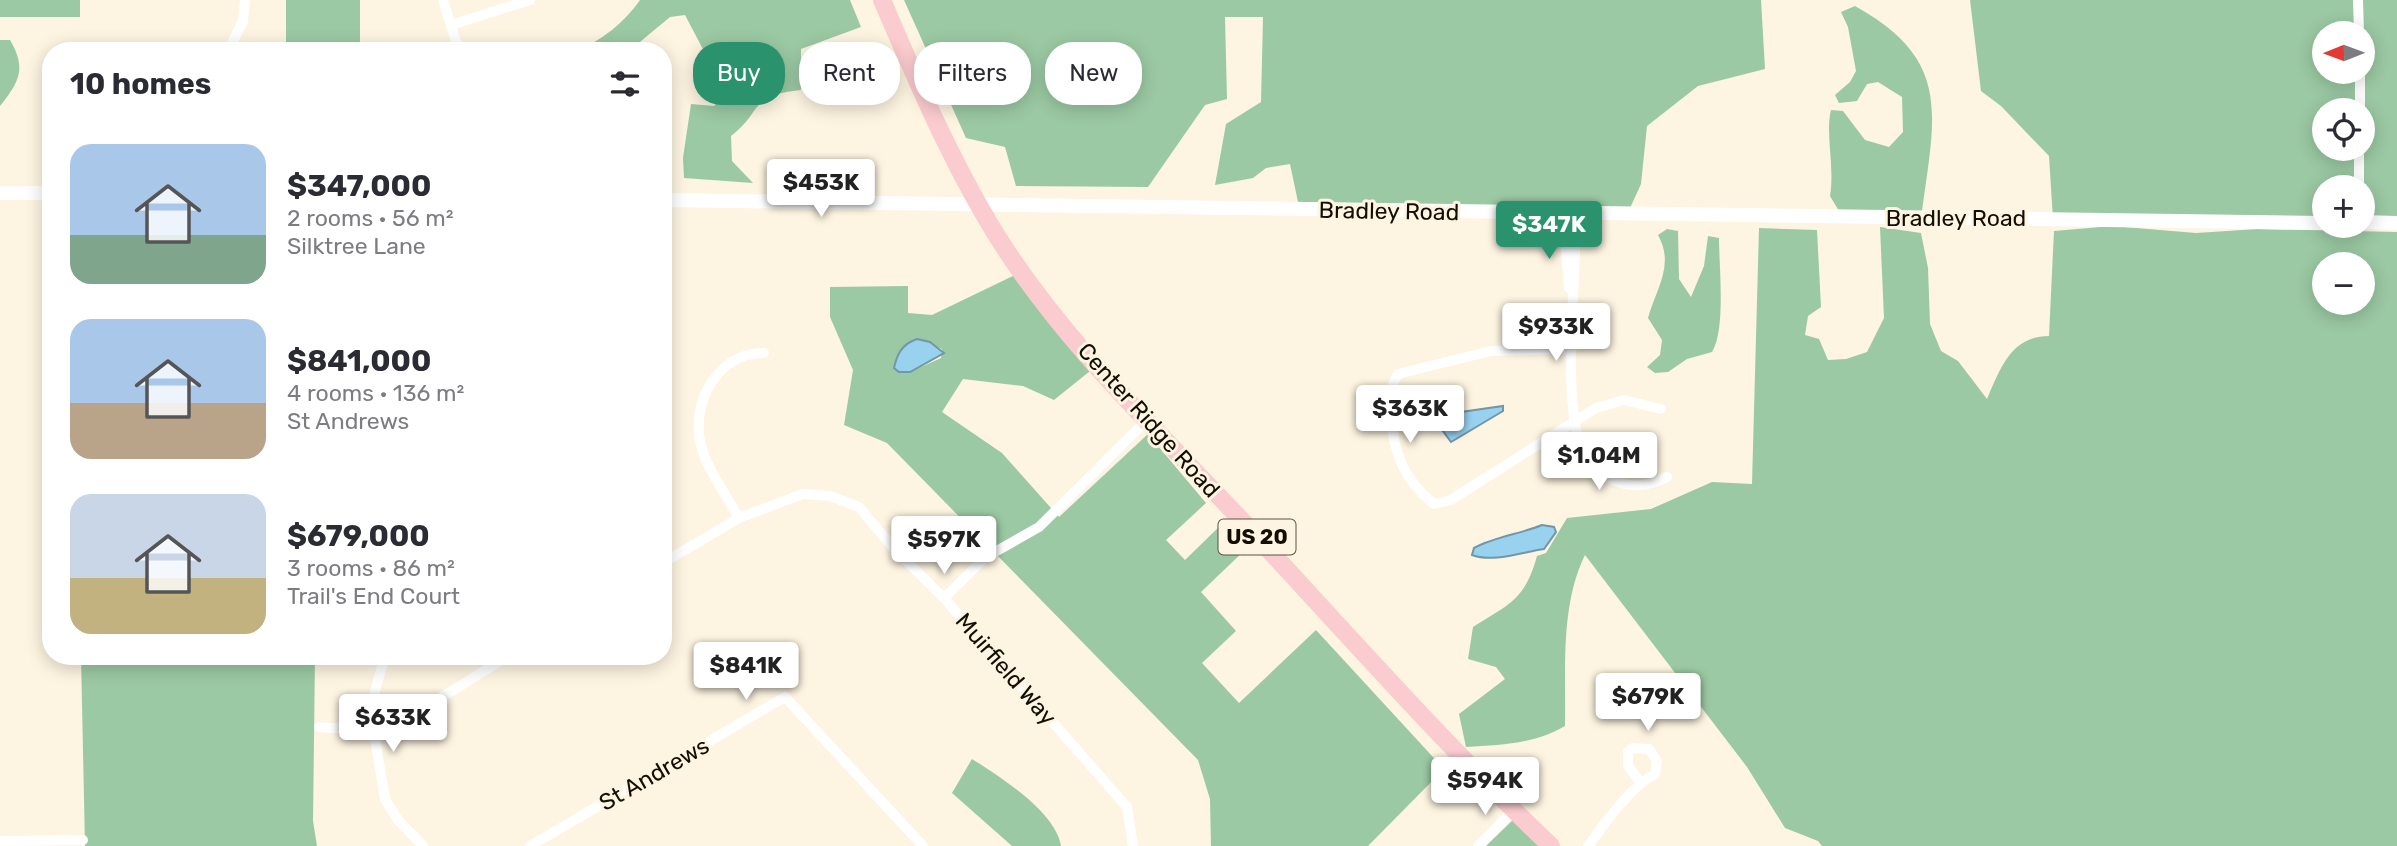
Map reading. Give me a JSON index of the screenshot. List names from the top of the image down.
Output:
{
  "streets": {
    "main road": ["Center Ridge Road", "US 20"],
    "street": ["Bradley Road", "Muirfield Way", "St Andrews"]
  },
  "crossings": [
    ["Bradley Road", "Center Ridge Road"]
  ],
  "north": "left",
  "page": {
    "map_buttons": ["+", "−"],
    "chip": [
      "Buy",
      "Rent",
      "Filters",
      "New"
    ],
    "heading": "10 homes",
    "list": [
      {
        "name": "$347,000",
        "note": "2 rooms · 56 m² · Silktree Lane"
      },
      {
        "name": "$841,000",
        "note": "4 rooms · 136 m² · St Andrews"
      },
      {
        "name": "$679,000",
        "note": "3 rooms · 86 m² · Trail's End Court"
      }
    ],
    "price": [
      "$453K",
      "$347K",
      "$933K",
      "$363K",
      "$1.04M",
      "$597K",
      "$841K",
      "$679K",
      "$633K",
      "$594K"
    ]
  }
}
